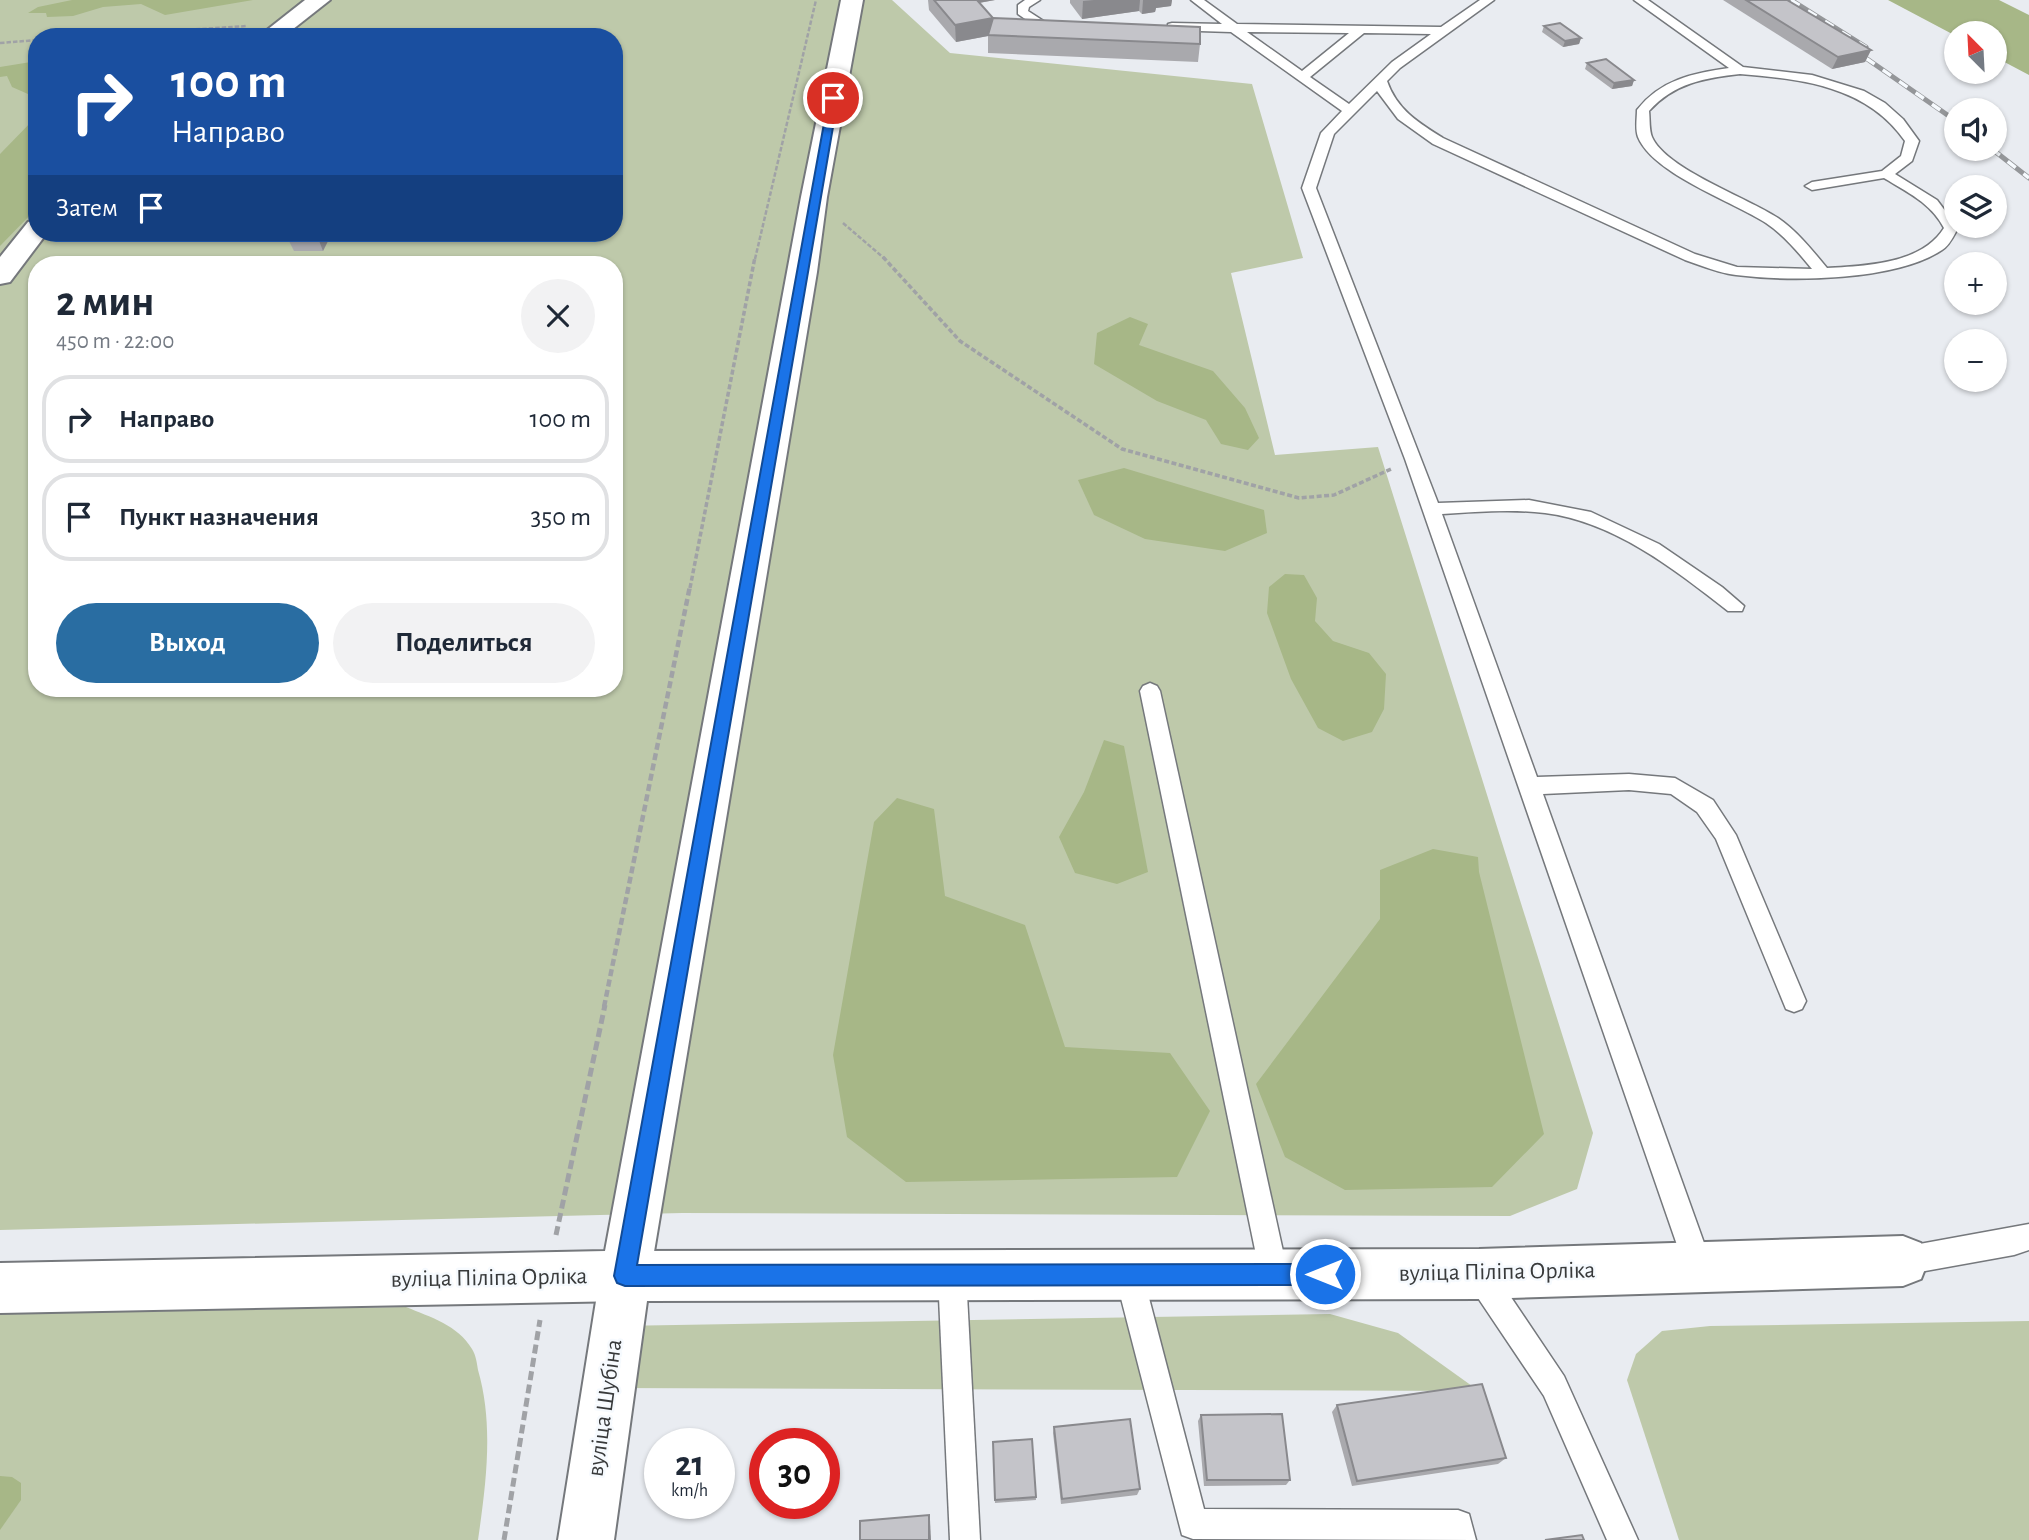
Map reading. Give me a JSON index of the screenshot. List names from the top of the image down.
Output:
{
  "streets": {
    "street": ["вуліца Піліпа Орліка", "вуліца Шубіна"]
  },
  "crossings": [
    ["вуліца Піліпа Орліка", "вуліца Шубіна"]
  ],
  "north": "top left",
  "page": {
    "map_buttons": ["+", "−"],
    "turn": ["100 m", "Направо"],
    "then": "Затем",
    "heading": ["2 мин", "450 m · 22:00"],
    "list": [
      {
        "name": "Направо",
        "value": "100 m"
      },
      {
        "name": "Пункт назначения",
        "value": "350 m"
      }
    ],
    "buttons": ["Выход", "Поделиться"],
    "speed": "21 km/h",
    "limit": "30"
  }
}
